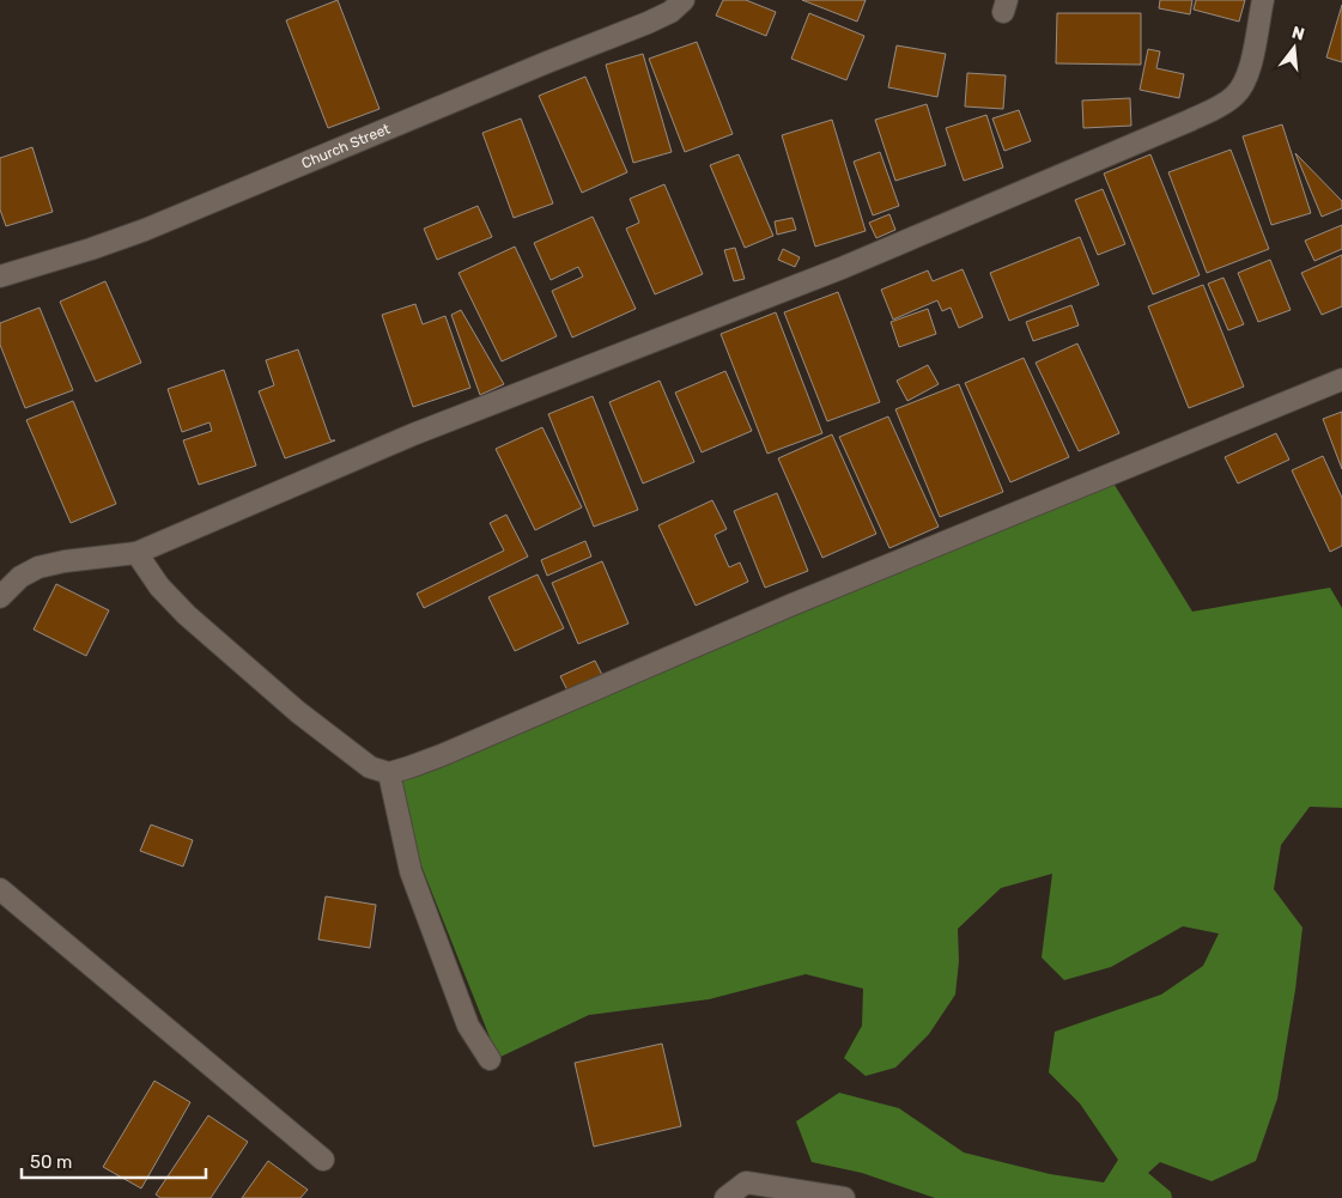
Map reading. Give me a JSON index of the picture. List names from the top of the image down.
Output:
{
  "streets": {
    "street": ["Church Street"]
  },
  "scale_bar": "50 m",
  "north": "top"
}
